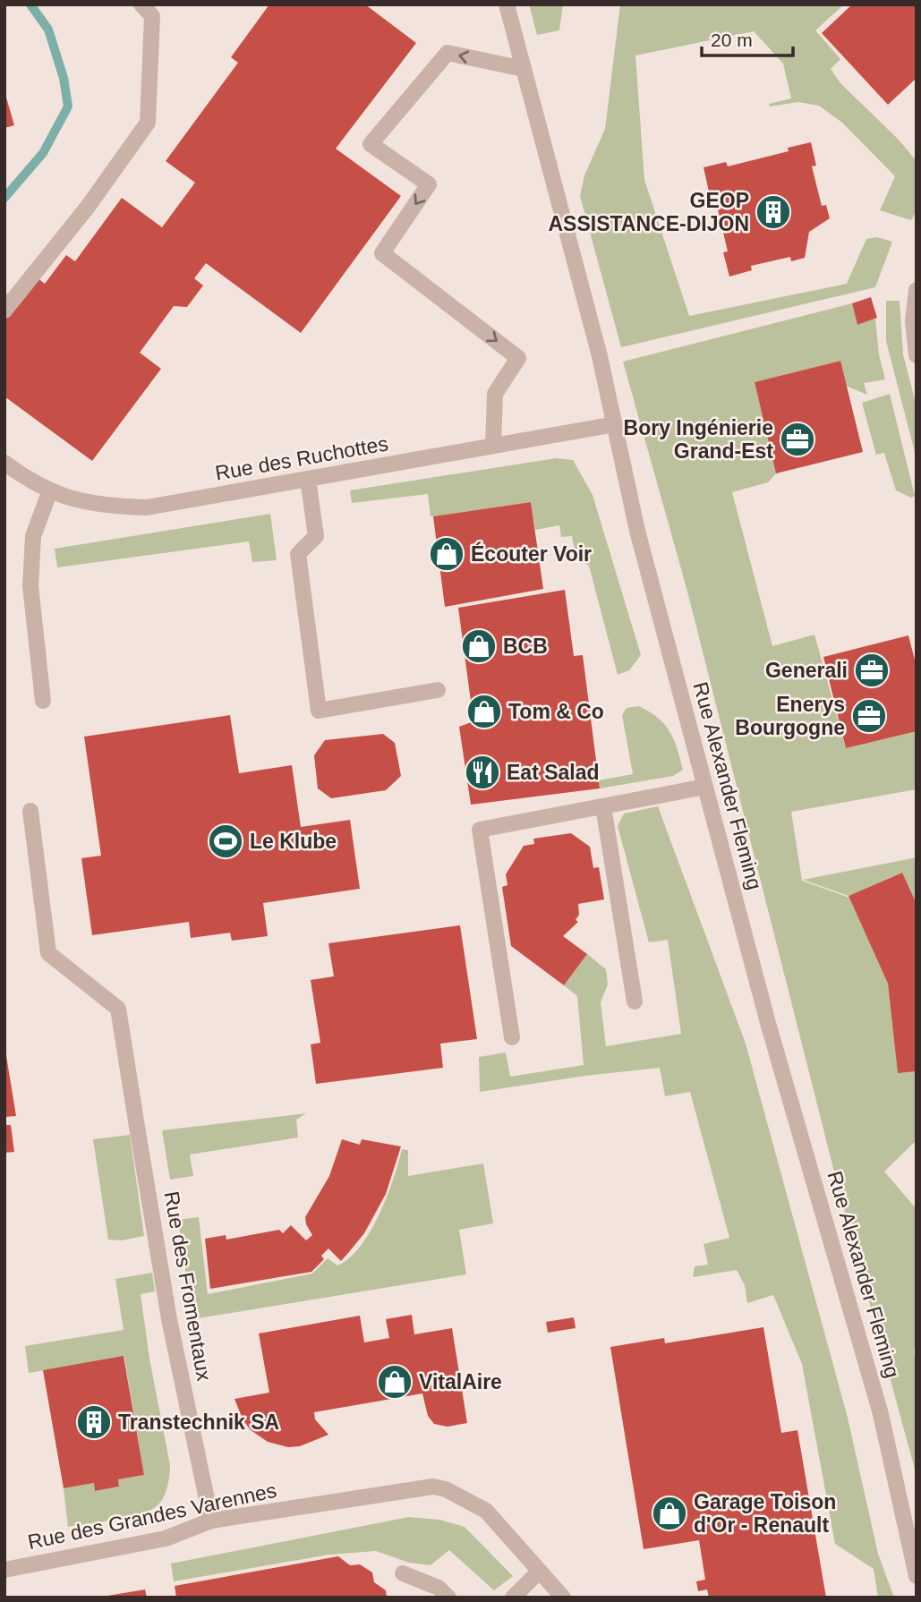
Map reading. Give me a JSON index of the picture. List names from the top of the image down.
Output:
{
  "streets": {
    "street": [
      "Rue des Ruchottes",
      "Rue Alexander Fleming",
      "Rue des Fromentaux",
      "Rue des Grandes Varennes"
    ]
  },
  "crossings": [
    ["Rue des Ruchottes", "Rue Alexander Fleming"],
    ["Rue des Fromentaux", "Rue des Grandes Varennes"]
  ],
  "places": {
    "building": ["GEOP ASSISTANCE-DIJON", "Transtechnik SA"],
    "office": ["Bory Ingénierie Grand-Est", "Generali", "Enerys Bourgogne"],
    "shop": [
      "Écouter Voir",
      "BCB",
      "Tom & Co",
      "VitalAire",
      "Garage Toison d'Or - Renault"
    ],
    "restaurant": ["Eat Salad"],
    "sports": ["Le Klube"]
  },
  "scale_bar": "20 m"
}
